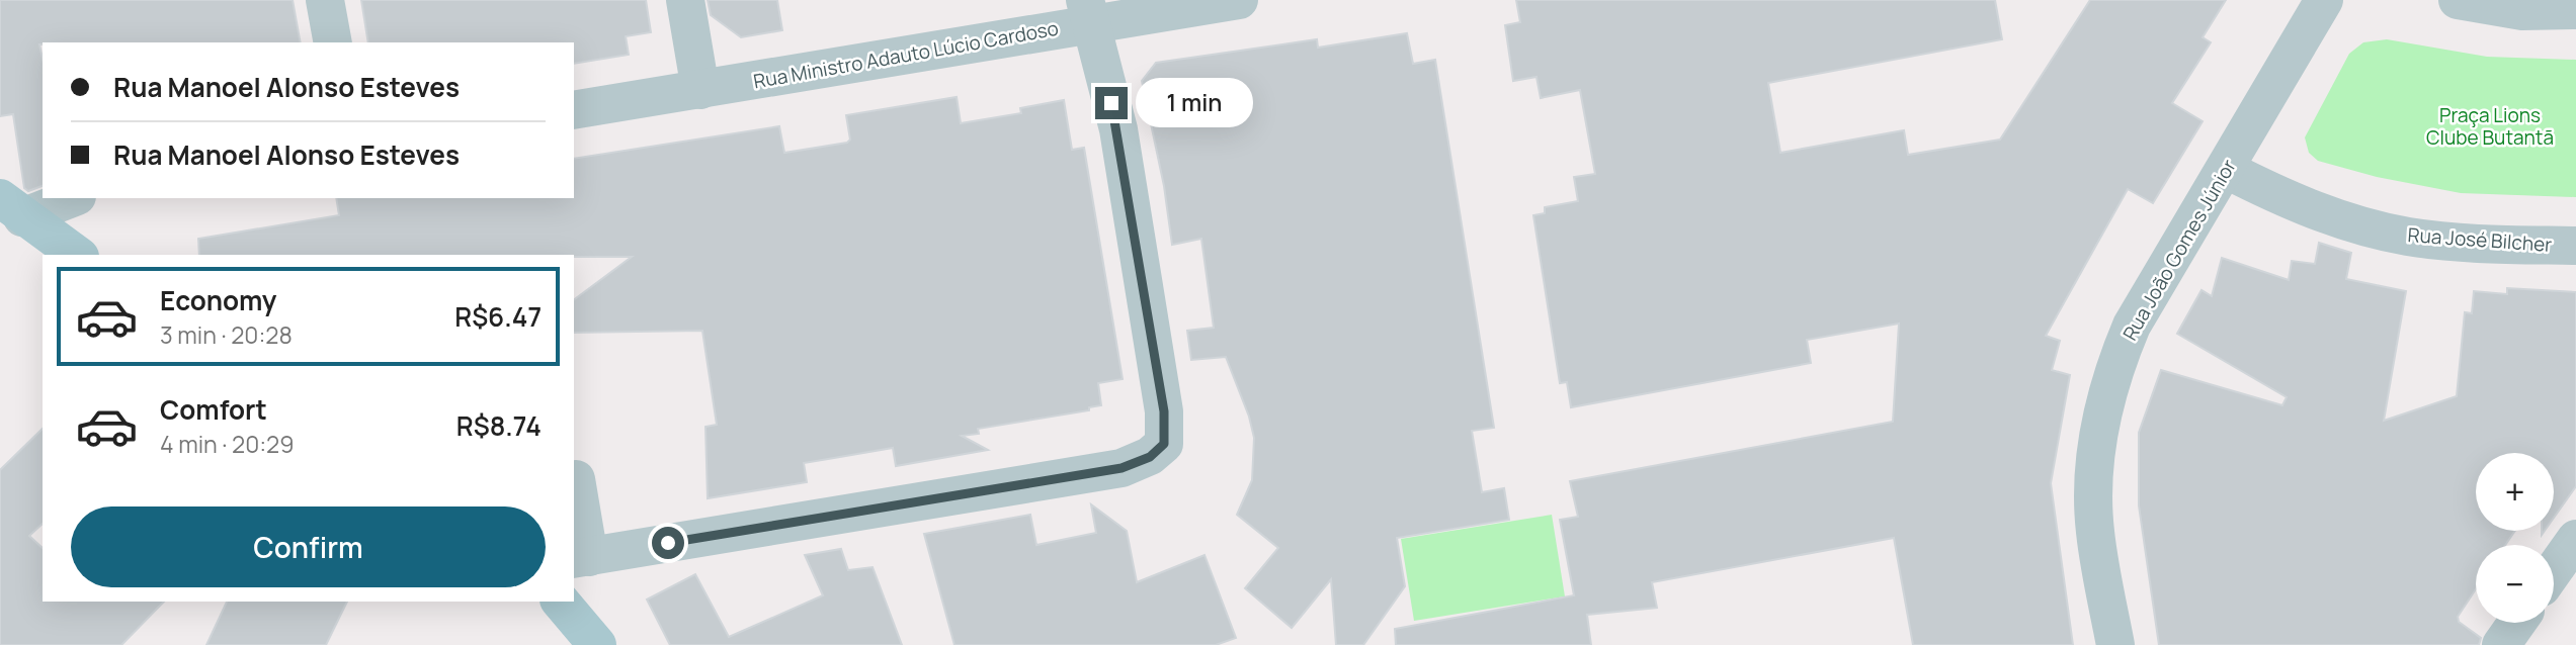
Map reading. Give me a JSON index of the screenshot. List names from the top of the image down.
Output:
{
  "streets": {
    "street": ["Rua Ministro Adauto Lúcio Cardoso", "Rua José Bilcher", "Rua João Gomes Júnior"]
  },
  "crossings": [
    ["Rua José Bilcher", "Rua João Gomes Júnior"]
  ],
  "parks": ["Praça Lions Clube Butantã"],
  "page": {
    "banner": ["Rua Manoel Alonso Esteves", "Rua Manoel Alonso Esteves"],
    "bubble": "1 min",
    "list": [
      {
        "name": "Economy",
        "note": "3 min · 20:28",
        "value": "R$6.47"
      },
      {
        "name": "Comfort",
        "note": "4 min · 20:29",
        "value": "R$8.74"
      }
    ],
    "map_buttons": ["+", "−"],
    "buttons": "Confirm"
  }
}
